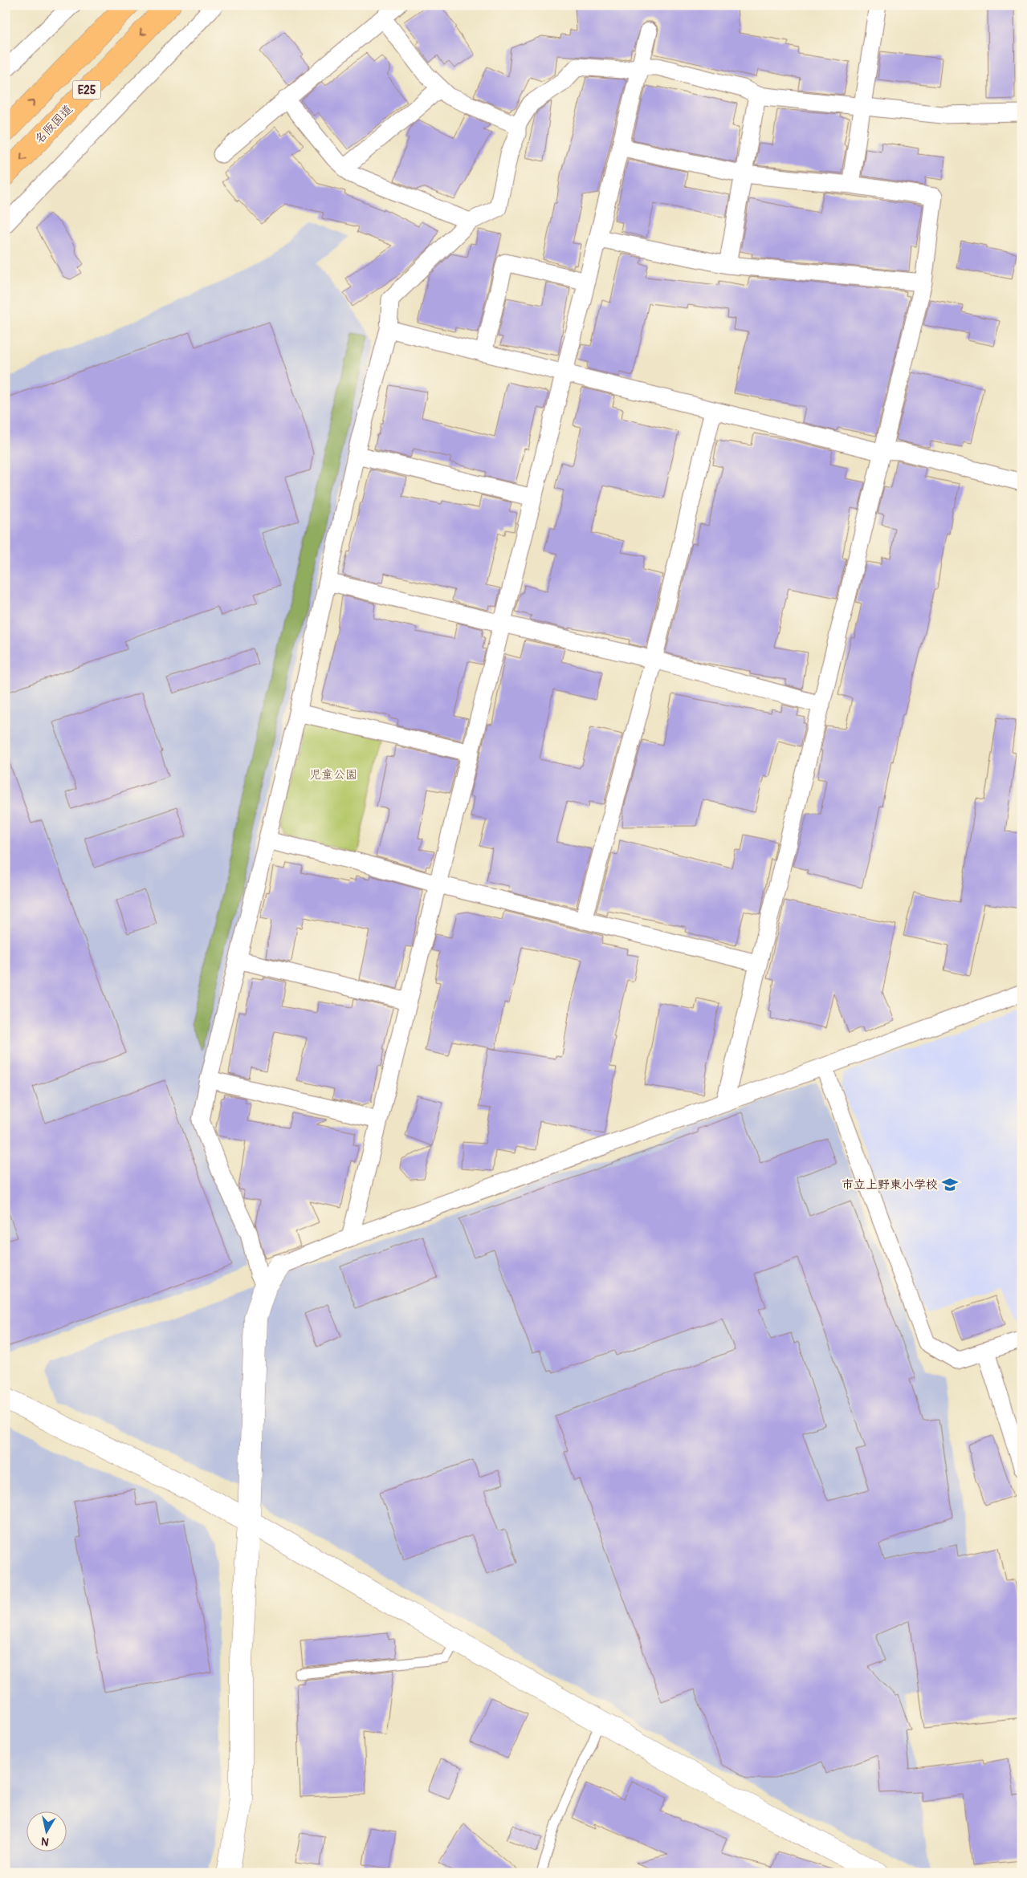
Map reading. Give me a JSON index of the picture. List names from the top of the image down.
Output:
{
  "streets": {
    "highway": ["E25", "名阪国道"]
  },
  "parks": ["児童公園"],
  "places": {
    "school or university": ["市立上野東小学校"]
  },
  "north": "bottom"
}
